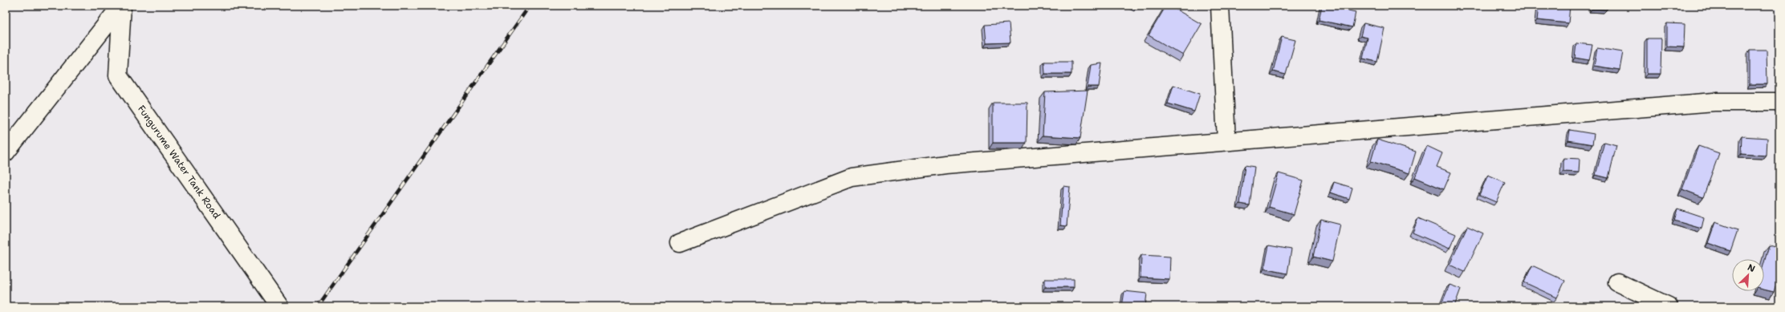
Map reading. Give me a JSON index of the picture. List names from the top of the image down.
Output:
{
  "streets": {
    "street": ["Fungurume Water Tank Road"]
  },
  "north": "top right"
}
